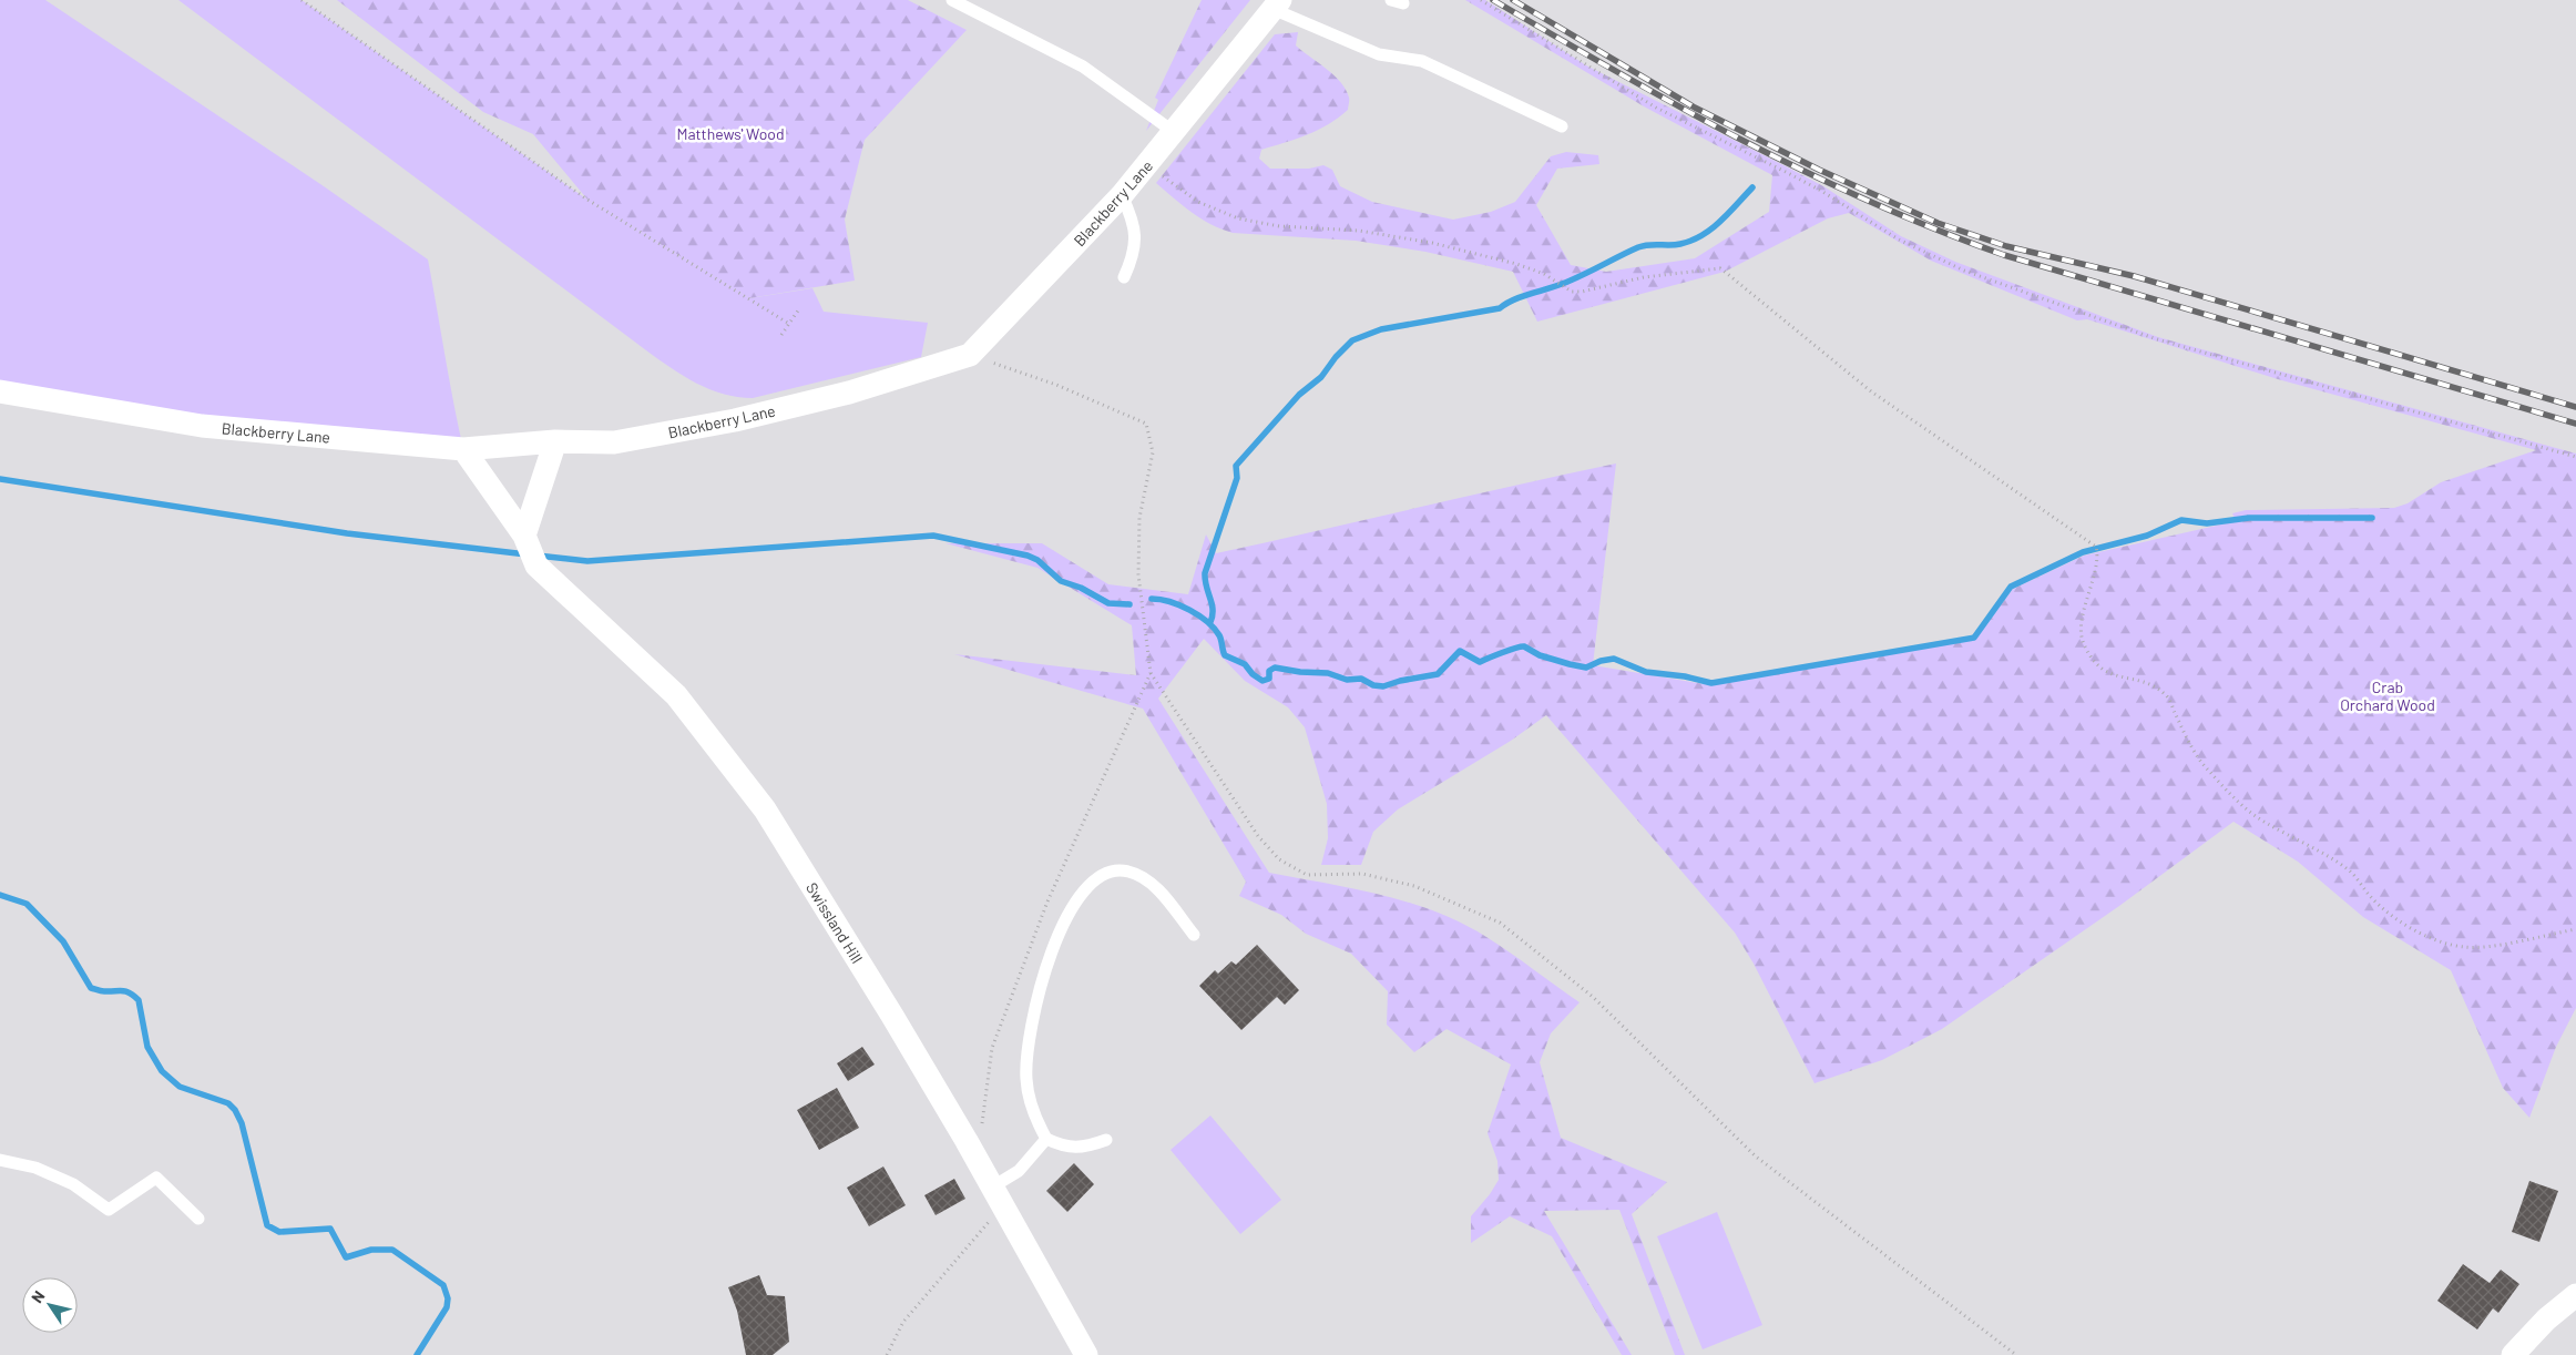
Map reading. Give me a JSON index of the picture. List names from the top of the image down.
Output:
{
  "streets": {
    "street": ["Blackberry Lane", "Swissland Hill"]
  },
  "crossings": [
    ["Blackberry Lane", "Swissland Hill"]
  ],
  "parks": ["Matthews' Wood", "Crab Orchard Wood"],
  "north": "top left"
}
